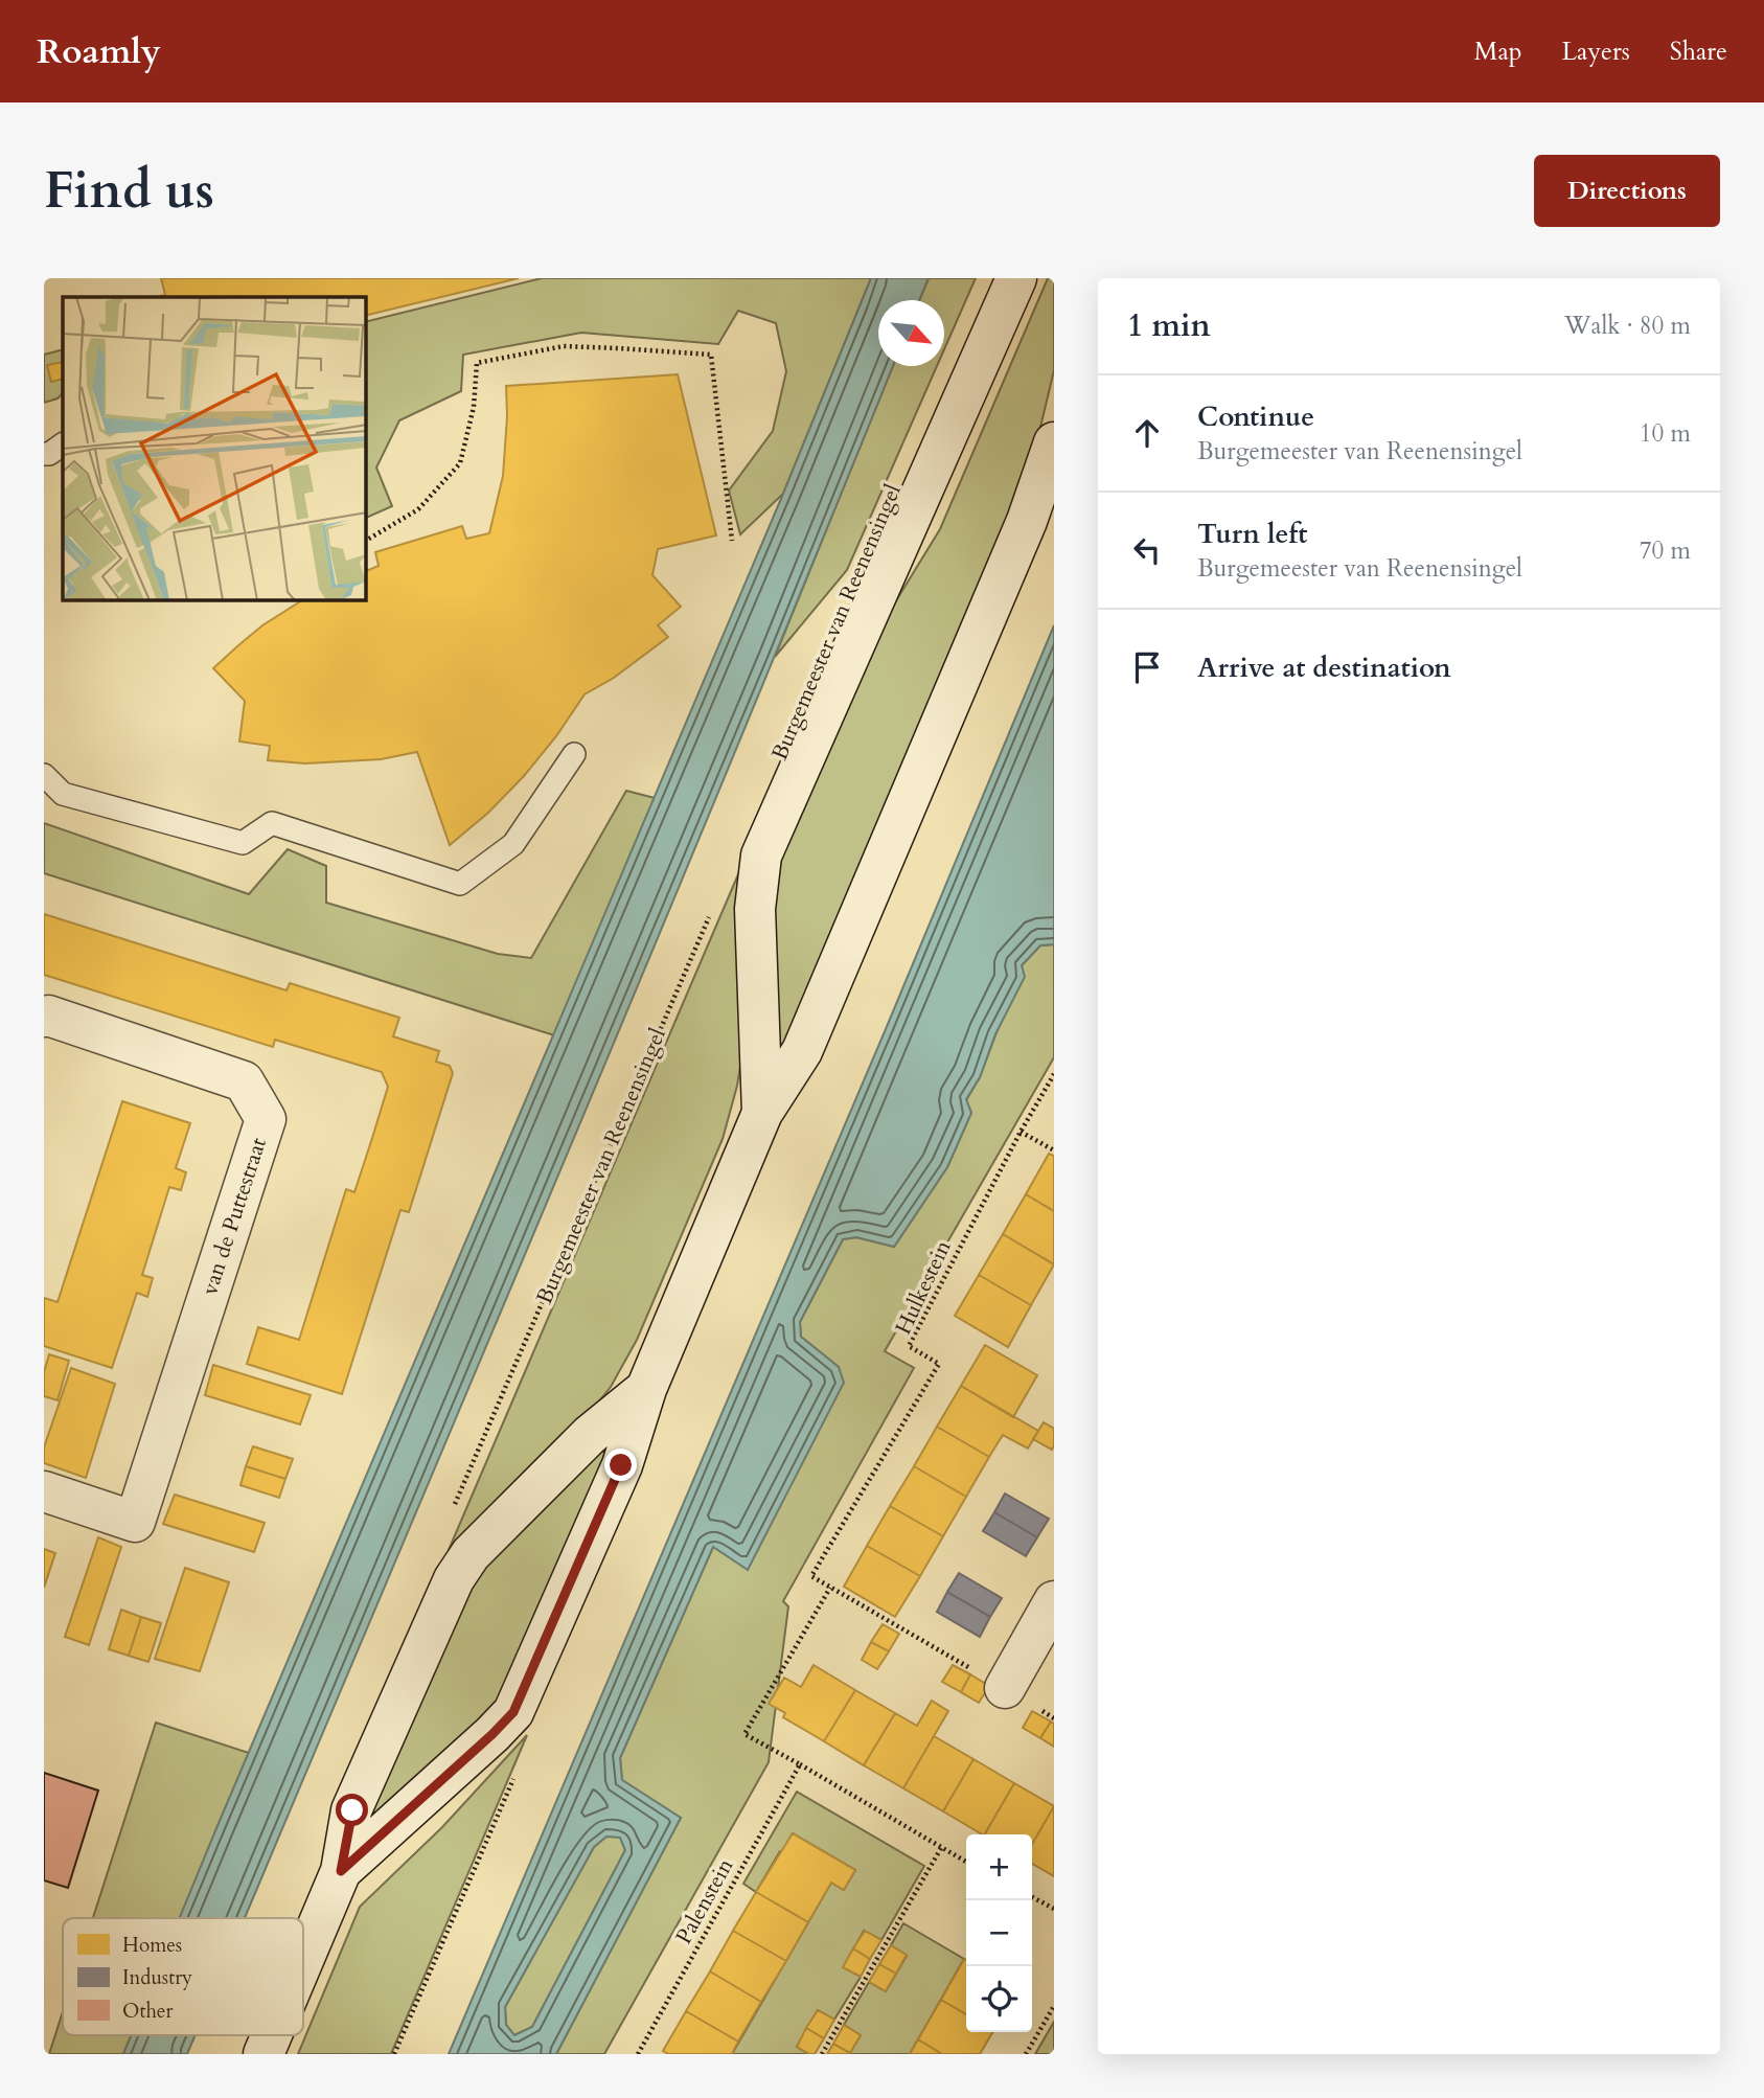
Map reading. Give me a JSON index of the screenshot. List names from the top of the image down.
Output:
{
  "streets": {
    "main road": ["Burgemeester van Reenensingel", "van de Puttestraat"],
    "path": ["Hulkestein", "Palenstein"]
  },
  "legend": ["Homes", "Industry", "Other"],
  "north": "bottom right",
  "page": {
    "header": "Roamly",
    "nav": ["Map", "Layers", "Share"],
    "buttons": "Directions",
    "title": "Find us",
    "heading": ["1 min", "Walk · 80 m"],
    "list": [
      ["Continue", "Burgemeester van Reenensingel", "10 m"],
      ["Turn left", "Burgemeester van Reenensingel", "70 m"],
      "Arrive at destination"
    ],
    "map_buttons": ["+", "−"]
  }
}
